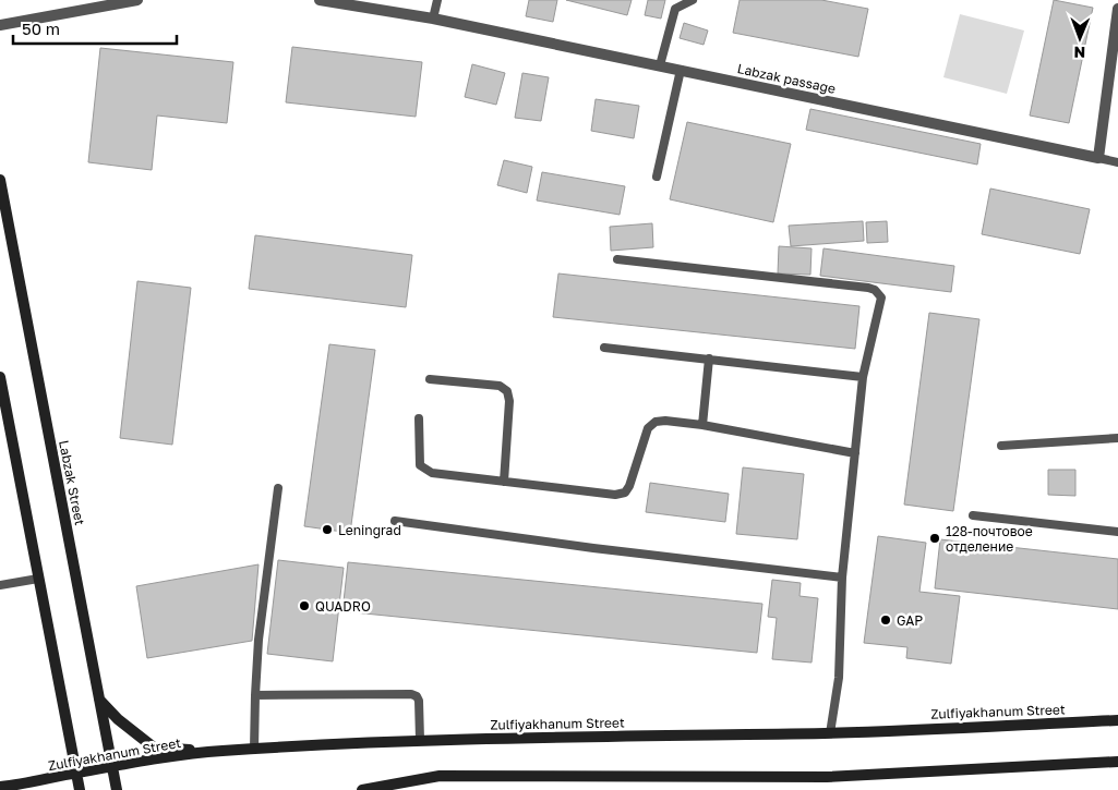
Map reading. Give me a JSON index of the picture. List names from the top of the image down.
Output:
{
  "streets": {
    "main road": ["Labzak Street", "Zulfiyakhanum Street"],
    "street": ["Labzak passage"]
  },
  "crossings": [
    ["Labzak Street", "Zulfiyakhanum Street"]
  ],
  "places": [
    "Leningrad",
    "128-почтовое отделение",
    "QUADRO",
    "GAP"
  ],
  "scale_bar": "50 m",
  "north": "bottom"
}
